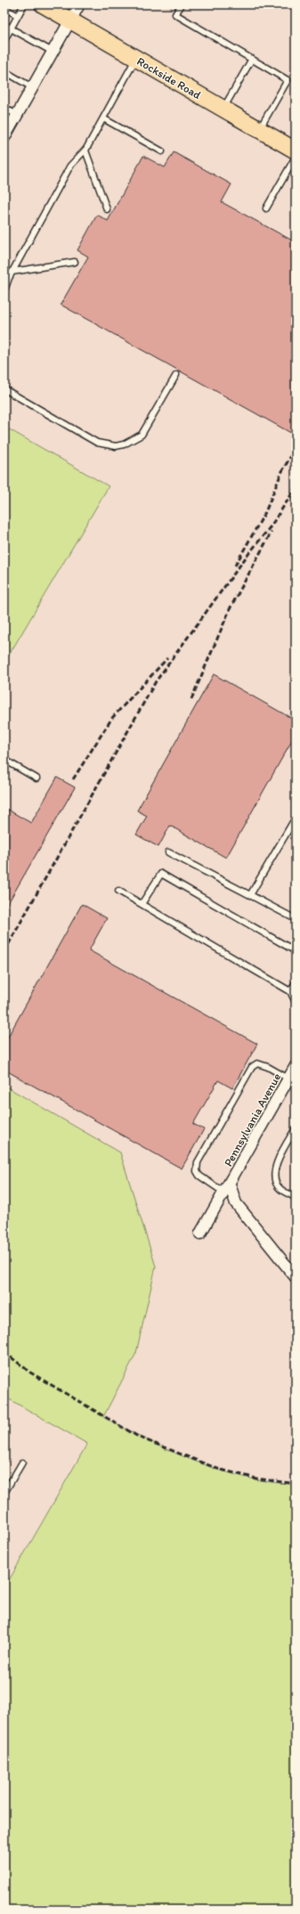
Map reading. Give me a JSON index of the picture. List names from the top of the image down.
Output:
{
  "streets": {
    "main road": ["Rockside Road"],
    "street": ["Pennsylvania Avenue"]
  }
}
